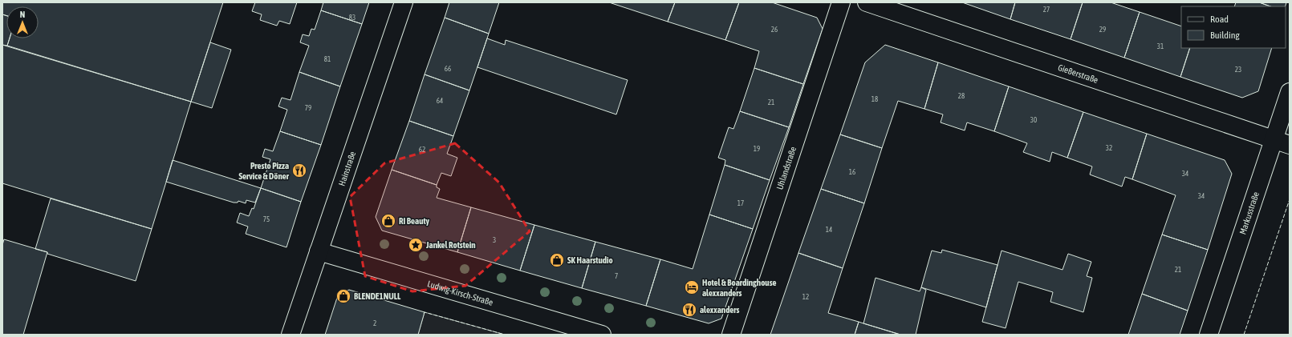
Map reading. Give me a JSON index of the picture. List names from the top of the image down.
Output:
{
  "streets": {
    "street": [
      "Gießerstraße",
      "Hainstraße",
      "Uhlandstraße",
      "Markusstraße",
      "Ludwig-Kirsch-Straße"
    ]
  },
  "crossings": [
    ["Gießerstraße", "Markusstraße"],
    ["Hainstraße", "Ludwig-Kirsch-Straße"]
  ],
  "places": {
    "restaurant": ["Presto Pizza Service & Döner", "alexxanders"],
    "shop": ["RI Beauty", "SK Haarstudio", "BLENDE1NULL"],
    "place": ["Jankel Rotstein"],
    "hotel": ["Hotel & Boardinghouse alexxanders"]
  },
  "house_numbers": [
    "27",
    "83",
    "26",
    "29",
    "31",
    "81",
    "66",
    "23",
    "28",
    "18",
    "64",
    "21",
    "79",
    "30",
    "32",
    "19",
    "62",
    "16",
    "34",
    "34",
    "17",
    "75",
    "14",
    "3",
    "21",
    "7",
    "12",
    "2"
  ],
  "legend": ["Road", "Building"],
  "north": "top"
}
